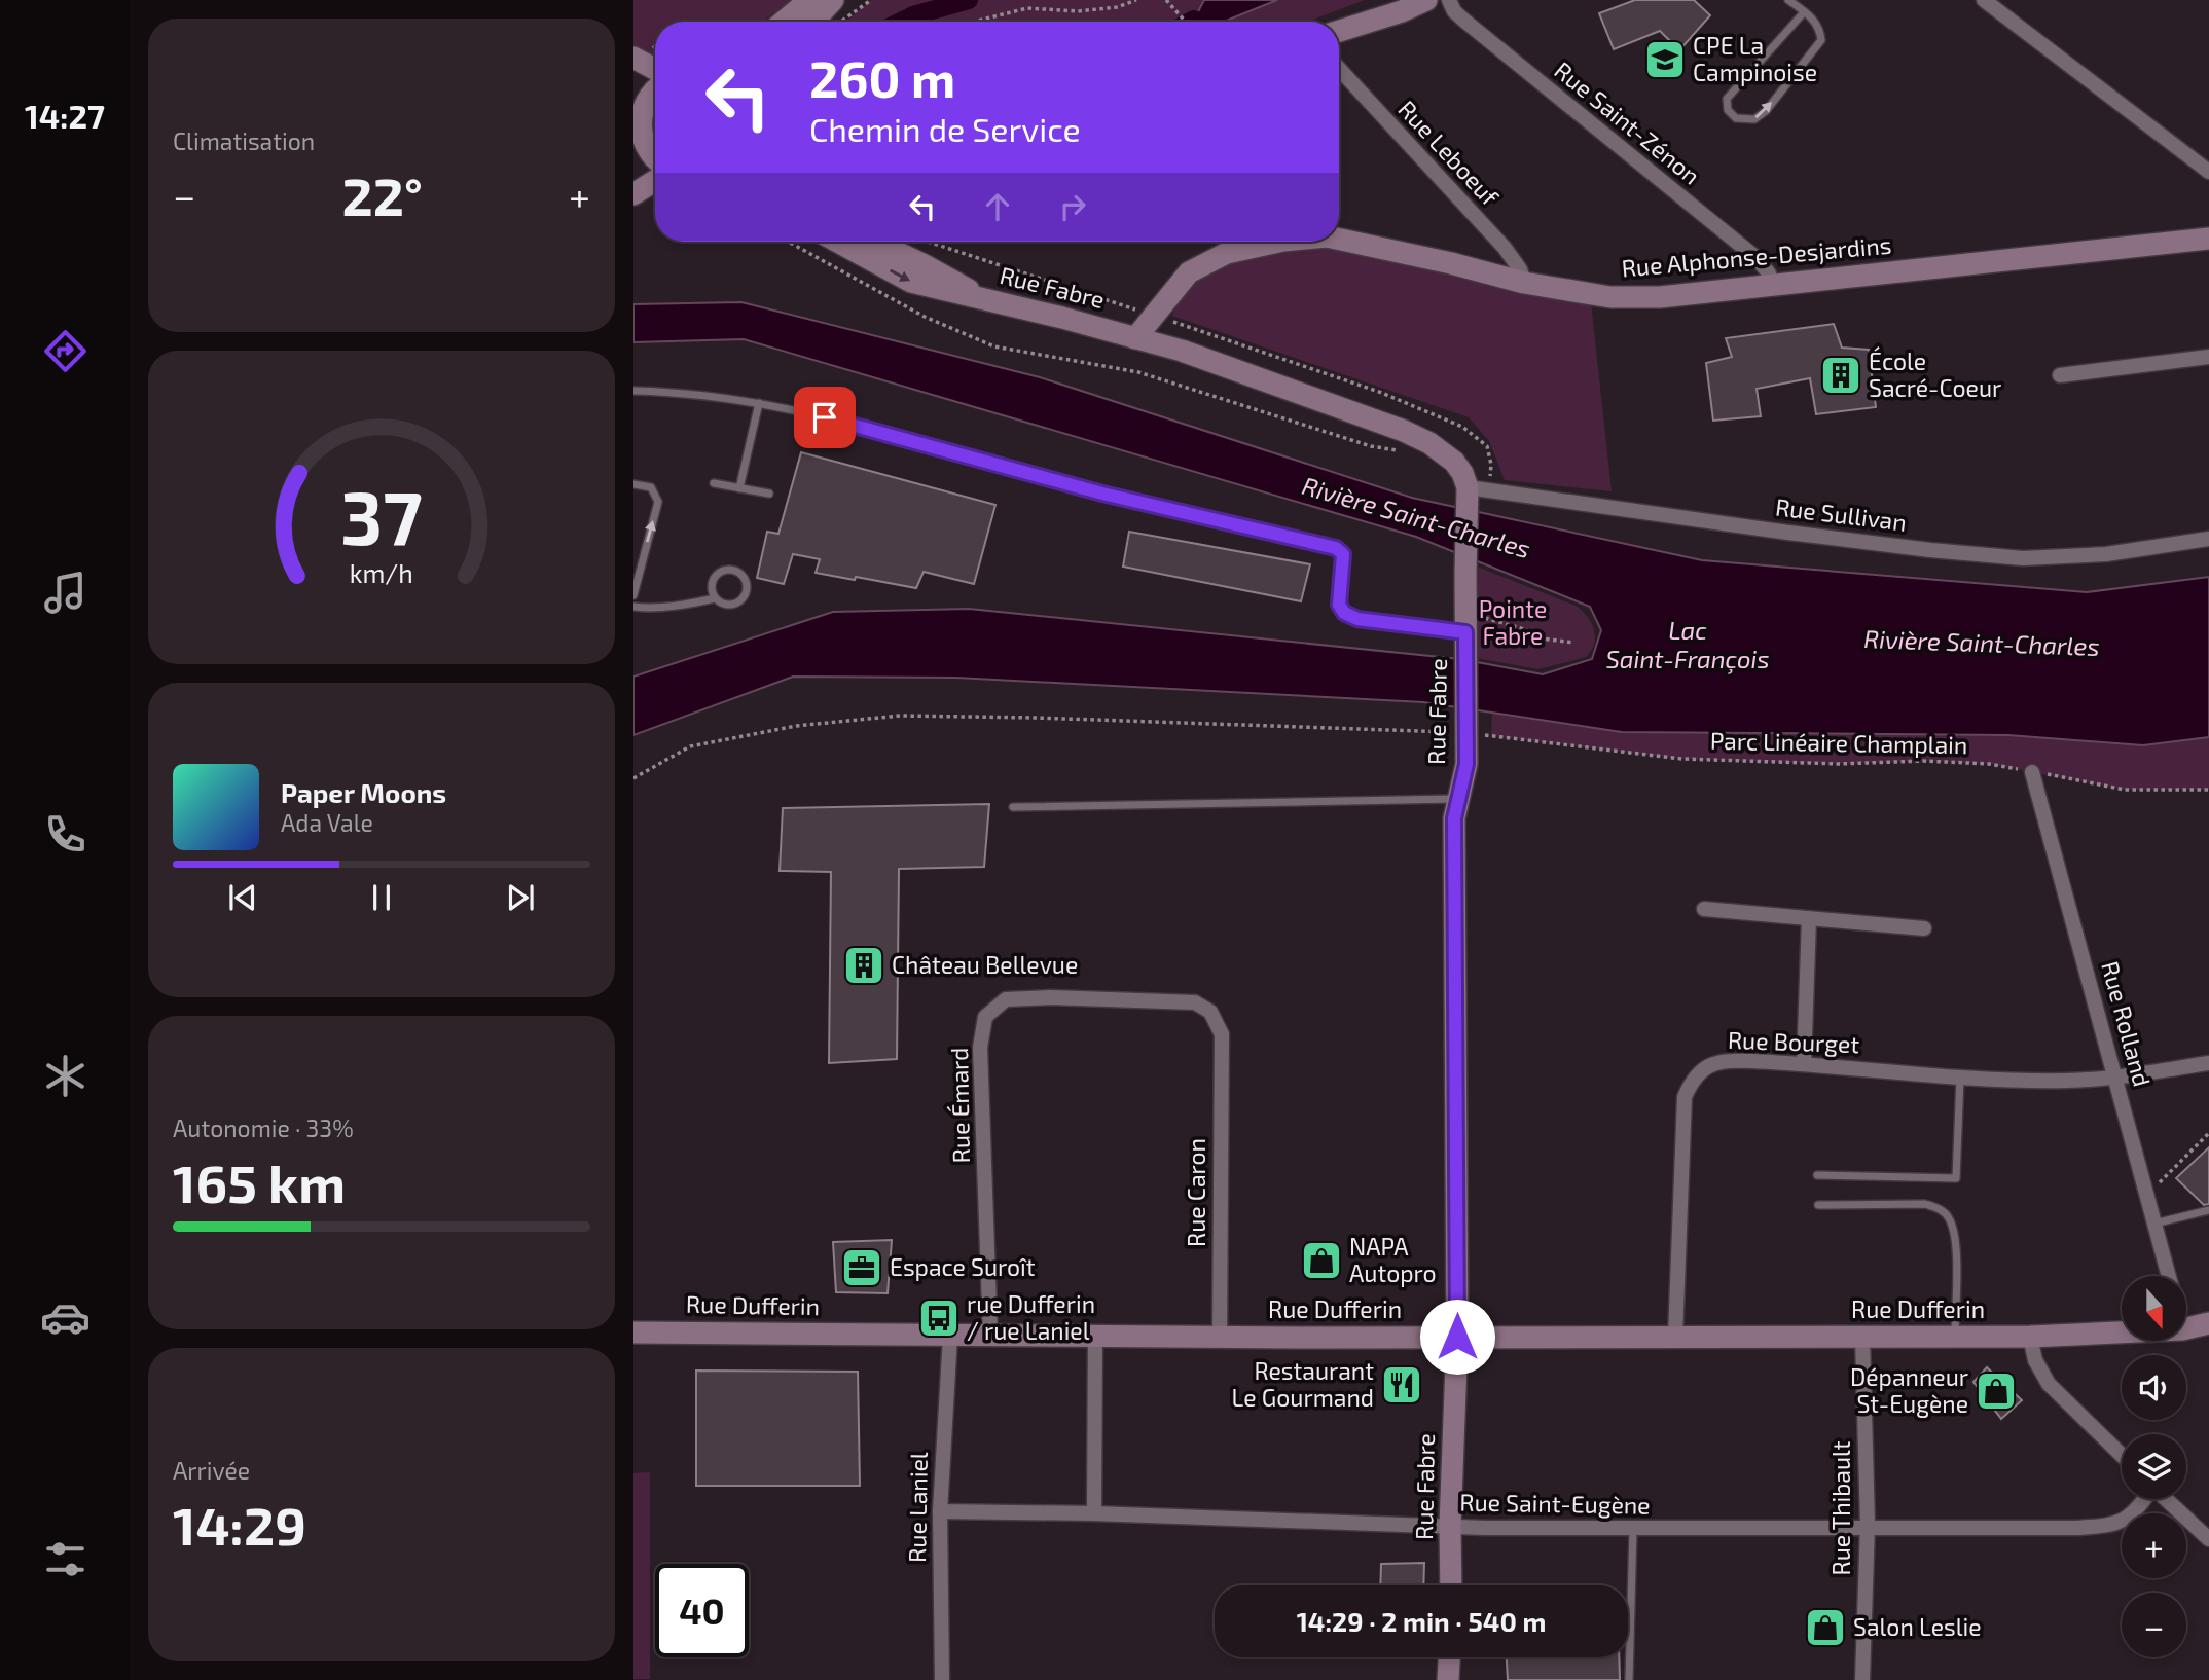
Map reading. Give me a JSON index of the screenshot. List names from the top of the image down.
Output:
{
  "streets": {
    "street": [
      "Rue Saint-Zénon",
      "Rue Leboeuf",
      "Rue Alphonse-Desjardins",
      "Rue Fabre",
      "Rue Sullivan",
      "Rue Rolland",
      "Rue Bourget",
      "Rue Émard",
      "Rue Caron",
      "Rue Dufferin",
      "Rue Saint-Eugène",
      "Rue Laniel",
      "Rue Thibault"
    ],
    "path": ["Parc Linéaire Champlain"]
  },
  "crossings": [
    ["Rue Saint-Zénon", "Rue Alphonse-Desjardins"],
    ["Rue Leboeuf", "Rue Alphonse-Desjardins"],
    ["Rue Alphonse-Desjardins", "Rue Fabre"],
    ["Rue Fabre", "Rue Sullivan"],
    ["Rue Fabre", "Parc Linéaire Champlain"],
    ["Rue Fabre", "Rue Dufferin"],
    ["Rue Fabre", "Rue Saint-Eugène"],
    ["Parc Linéaire Champlain", "Rue Rolland"],
    ["Rue Rolland", "Rue Bourget"],
    ["Rue Bourget", "Rue Dufferin"],
    ["Rue Émard", "Rue Caron"],
    ["Rue Émard", "Rue Dufferin"],
    ["Rue Caron", "Rue Dufferin"],
    ["Rue Dufferin", "Rue Laniel"],
    ["Rue Dufferin", "Rue Thibault"],
    ["Rue Saint-Eugène", "Rue Laniel"],
    ["Rue Saint-Eugène", "Rue Thibault"]
  ],
  "water": ["Rivière Saint-Charles", "Lac Saint-François"],
  "parks": ["Pointe Fabre"],
  "places": {
    "school or university": ["CPE La Campinoise"],
    "building": ["École Sacré-Coeur", "Château Bellevue"],
    "shop": ["NAPA Autopro", "Dépanneur St-Eugène", "Salon Leslie"],
    "office": ["Espace Suroît"],
    "bus stop": ["rue Dufferin / rue Laniel"],
    "restaurant": ["Restaurant Le Gourmand"]
  },
  "north": "bottom",
  "page": {
    "tabs": "14:27",
    "tile": [
      "Climatisation",
      ["Autonomie · 33%", "165 km"],
      ["Arrivée", "14:29"]
    ],
    "turn": ["260 m", "Chemin de Service"],
    "heat": ["−", "22°", "+"],
    "song": ["Paper Moons", "Ada Vale"],
    "map_buttons": ["+", "−"],
    "limit": "40",
    "trip": "14:29 · 2 min · 540 m",
    "gauge": ["37", "km/h"]
  }
}
